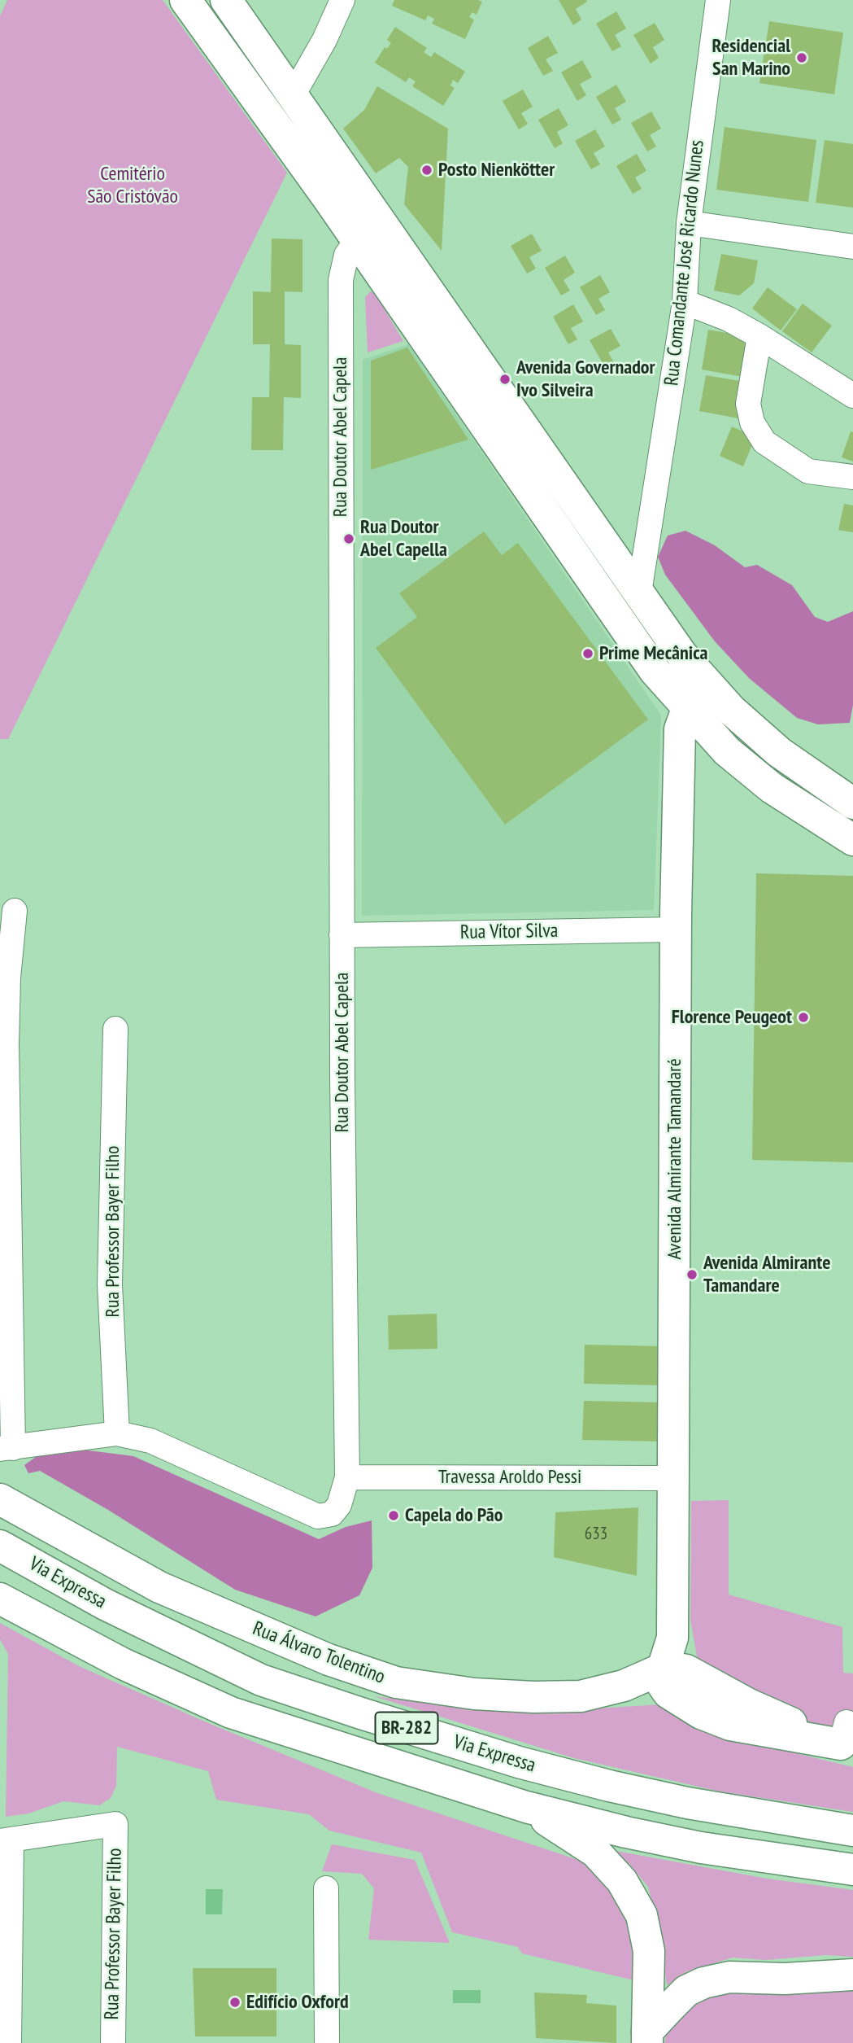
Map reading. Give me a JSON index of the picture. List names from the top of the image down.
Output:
{
  "streets": {
    "main road": [
      "Avenida Almirante Tamandaré",
      "Via Expressa",
      "Rua Álvaro Tolentino",
      "BR-282"
    ],
    "street": [
      "Rua Comandante José Ricardo Nunes",
      "Rua Doutor Abel Capela",
      "Rua Vítor Silva",
      "Rua Professor Bayer Filho",
      "Travessa Aroldo Pessi"
    ]
  },
  "crossings": [
    ["Rua Doutor Abel Capela", "Rua Vítor Silva"],
    ["Rua Doutor Abel Capela", "Rua Professor Bayer Filho"],
    ["Rua Doutor Abel Capela", "Travessa Aroldo Pessi"],
    ["Rua Vítor Silva", "Avenida Almirante Tamandaré"],
    ["Avenida Almirante Tamandaré", "Travessa Aroldo Pessi"],
    ["Avenida Almirante Tamandaré", "Rua Álvaro Tolentino"]
  ],
  "parks": ["Cemitério São Cristóvão"],
  "places": [
    "Residencial San Marino",
    "Posto Nienkötter",
    "Avenida Governador Ivo Silveira",
    "Rua Doutor Abel Capella",
    "Prime Mecânica",
    "Florence Peugeot",
    "Avenida Almirante Tamandare",
    "Capela do Pão",
    "Edifício Oxford"
  ],
  "house_numbers": ["633"]
}
